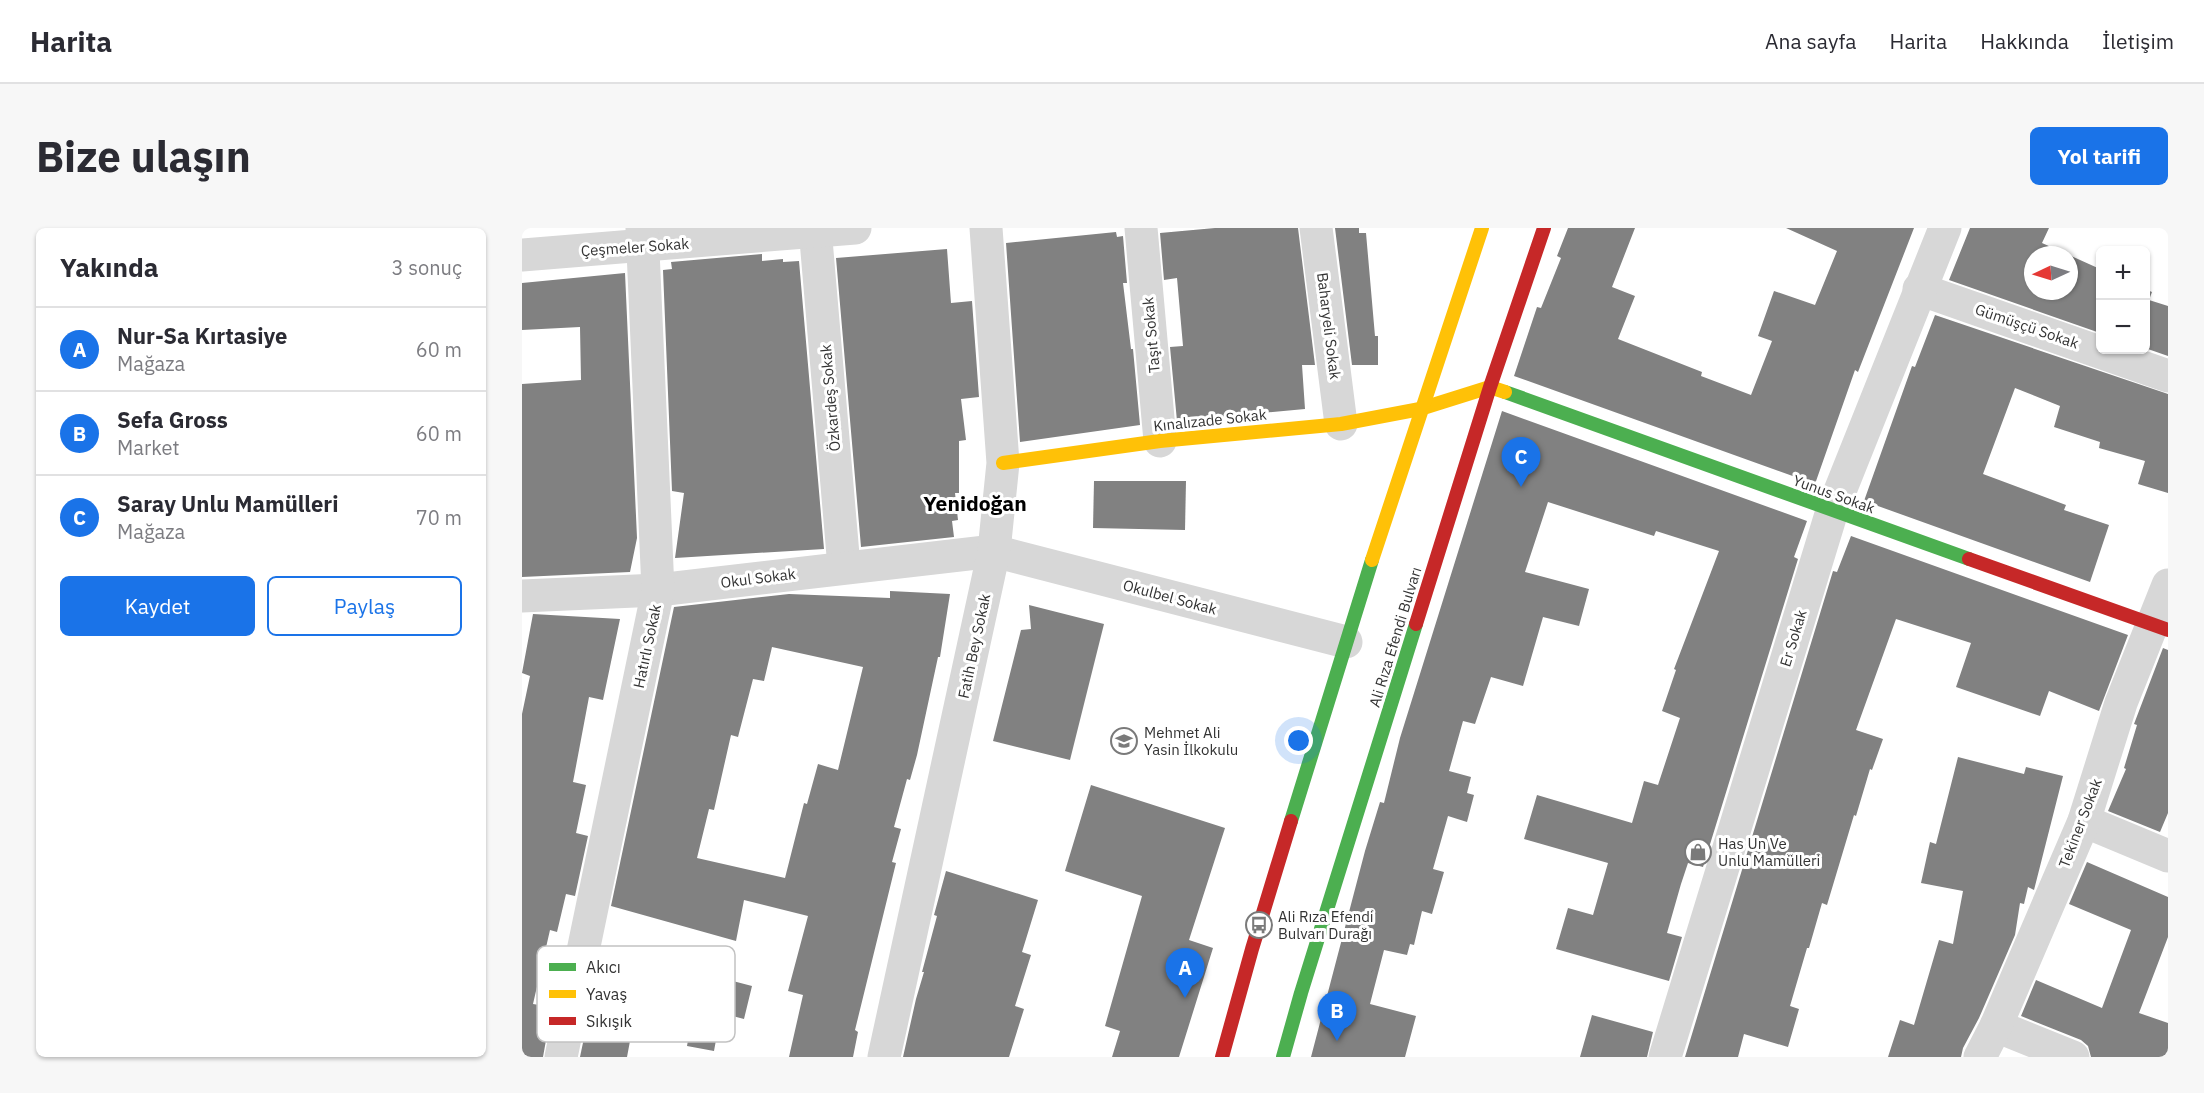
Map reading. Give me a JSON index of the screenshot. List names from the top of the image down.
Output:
{
  "streets": {
    "main road": ["Kınalızade Sokak", "Yunus Sokak", "Ali Rıza Efendi Bulvarı"],
    "street": [
      "Çeşmeler Sokak",
      "Baharyeli Sokak",
      "Gümüşçü Sokak",
      "Taşıt Sokak",
      "Özkardeş Sokak",
      "Okul Sokak",
      "Okulbel Sokak",
      "Er Sokak",
      "Hatırlı Sokak",
      "Fatih Bey Sokak",
      "Tekiner Sokak"
    ]
  },
  "crossings": [
    ["Çeşmeler Sokak", "Özkardeş Sokak"],
    ["Çeşmeler Sokak", "Hatırlı Sokak"],
    ["Baharyeli Sokak", "Kınalızade Sokak"],
    ["Gümüşçü Sokak", "Er Sokak"],
    ["Taşıt Sokak", "Kınalızade Sokak"],
    ["Özkardeş Sokak", "Okul Sokak"],
    ["Kınalızade Sokak", "Yunus Sokak"],
    ["Kınalızade Sokak", "Ali Rıza Efendi Bulvarı"],
    ["Kınalızade Sokak", "Fatih Bey Sokak"],
    ["Yunus Sokak", "Ali Rıza Efendi Bulvarı"],
    ["Yunus Sokak", "Er Sokak"],
    ["Yunus Sokak", "Tekiner Sokak"],
    ["Okul Sokak", "Okulbel Sokak"],
    ["Okul Sokak", "Hatırlı Sokak"],
    ["Okul Sokak", "Fatih Bey Sokak"],
    ["Okulbel Sokak", "Fatih Bey Sokak"]
  ],
  "districts": ["Yenidoğan"],
  "places": {
    "school or university": ["Mehmet Ali Yasin İlkokulu"],
    "shop": ["Has Un Ve Unlu Mamülleri"],
    "bus stop": ["Ali Rıza Efendi Bulvarı Durağı"]
  },
  "legend": ["Akıcı", "Yavaş", "Sıkışık"],
  "north": "left",
  "page": {
    "header": "Harita",
    "nav": [
      "Ana sayfa",
      "Harita",
      "Hakkında",
      "İletişim"
    ],
    "buttons": [
      "Yol tarifi",
      ["Kaydet", "Paylaş"]
    ],
    "title": "Bize ulaşın",
    "heading": ["Yakında", "3 sonuç"],
    "map_buttons": ["+", "−"],
    "list": [
      {
        "mark": "A",
        "name": "Nur-Sa Kırtasiye",
        "note": "Mağaza",
        "value": "60 m"
      },
      {
        "mark": "B",
        "name": "Sefa Gross",
        "note": "Market",
        "value": "60 m"
      },
      {
        "mark": "C",
        "name": "Saray Unlu Mamülleri",
        "note": "Mağaza",
        "value": "70 m"
      }
    ],
    "pins": ["C", "A", "B"]
  }
}
